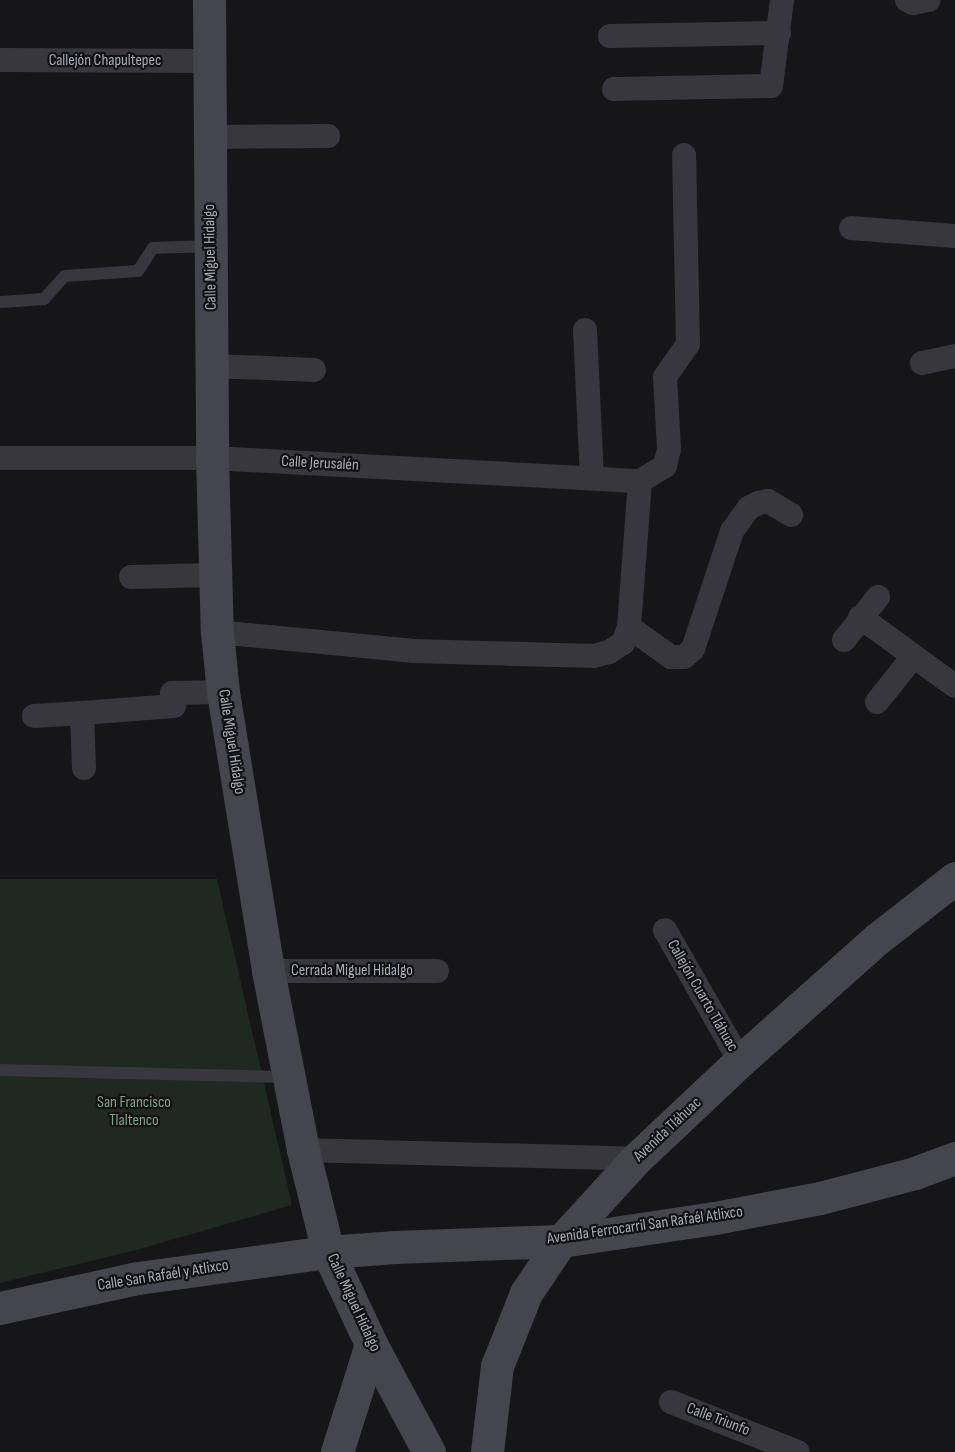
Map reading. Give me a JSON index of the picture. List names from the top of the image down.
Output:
{
  "streets": {
    "street": [
      "Callejón Chapultepec",
      "Calle Miguel Hidalgo",
      "Calle Jerusalén",
      "Cerrada Miguel Hidalgo",
      "Callejón Cuarto Tláhuac",
      "Avenida Tláhuac",
      "Avenida Ferrocarril San Rafaél Atlixco",
      "Calle San Rafaél y Atlixco",
      "Calle Triunfo"
    ]
  },
  "crossings": [
    ["Callejón Chapultepec", "Calle Miguel Hidalgo"],
    ["Calle Miguel Hidalgo", "Calle Jerusalén"],
    ["Calle Miguel Hidalgo", "Cerrada Miguel Hidalgo"],
    ["Calle Miguel Hidalgo", "Avenida Ferrocarril San Rafaél Atlixco"],
    ["Calle Miguel Hidalgo", "Calle San Rafaél y Atlixco"],
    ["Callejón Cuarto Tláhuac", "Avenida Tláhuac"],
    ["Avenida Tláhuac", "Avenida Ferrocarril San Rafaél Atlixco"],
    ["Avenida Ferrocarril San Rafaél Atlixco", "Calle San Rafaél y Atlixco"]
  ],
  "parks": ["San Francisco Tlaltenco"]
}
